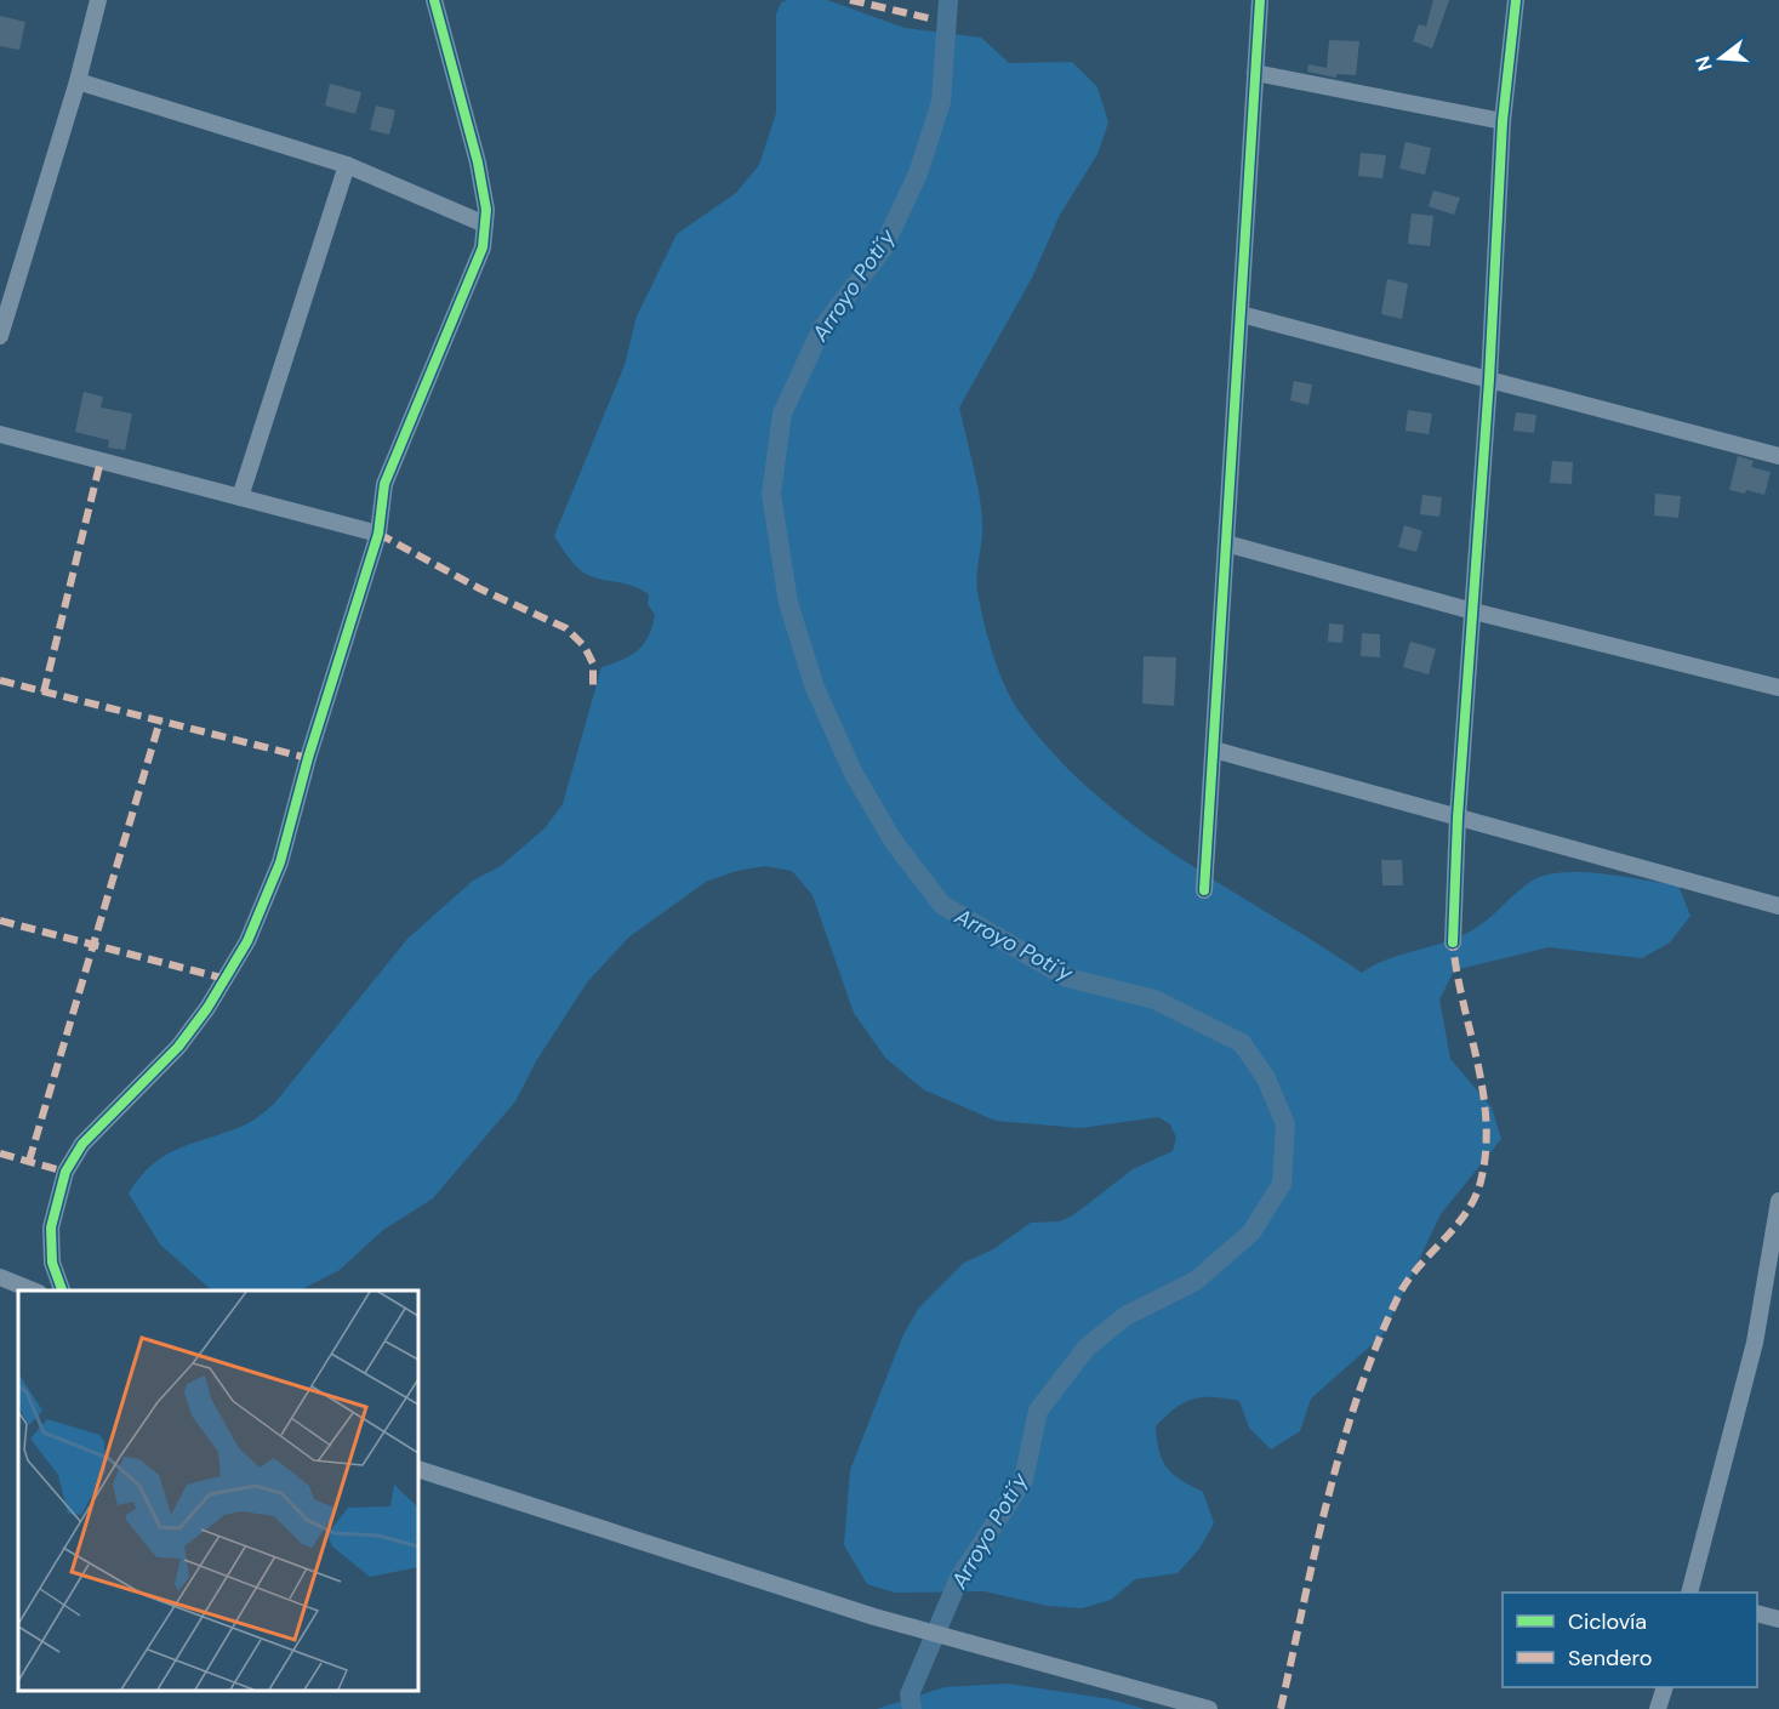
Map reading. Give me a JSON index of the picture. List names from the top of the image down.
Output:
{
  "water": ["Arroyo Poti´y"],
  "legend": ["Ciclovía", "Sendero"],
  "north": "left"
}
